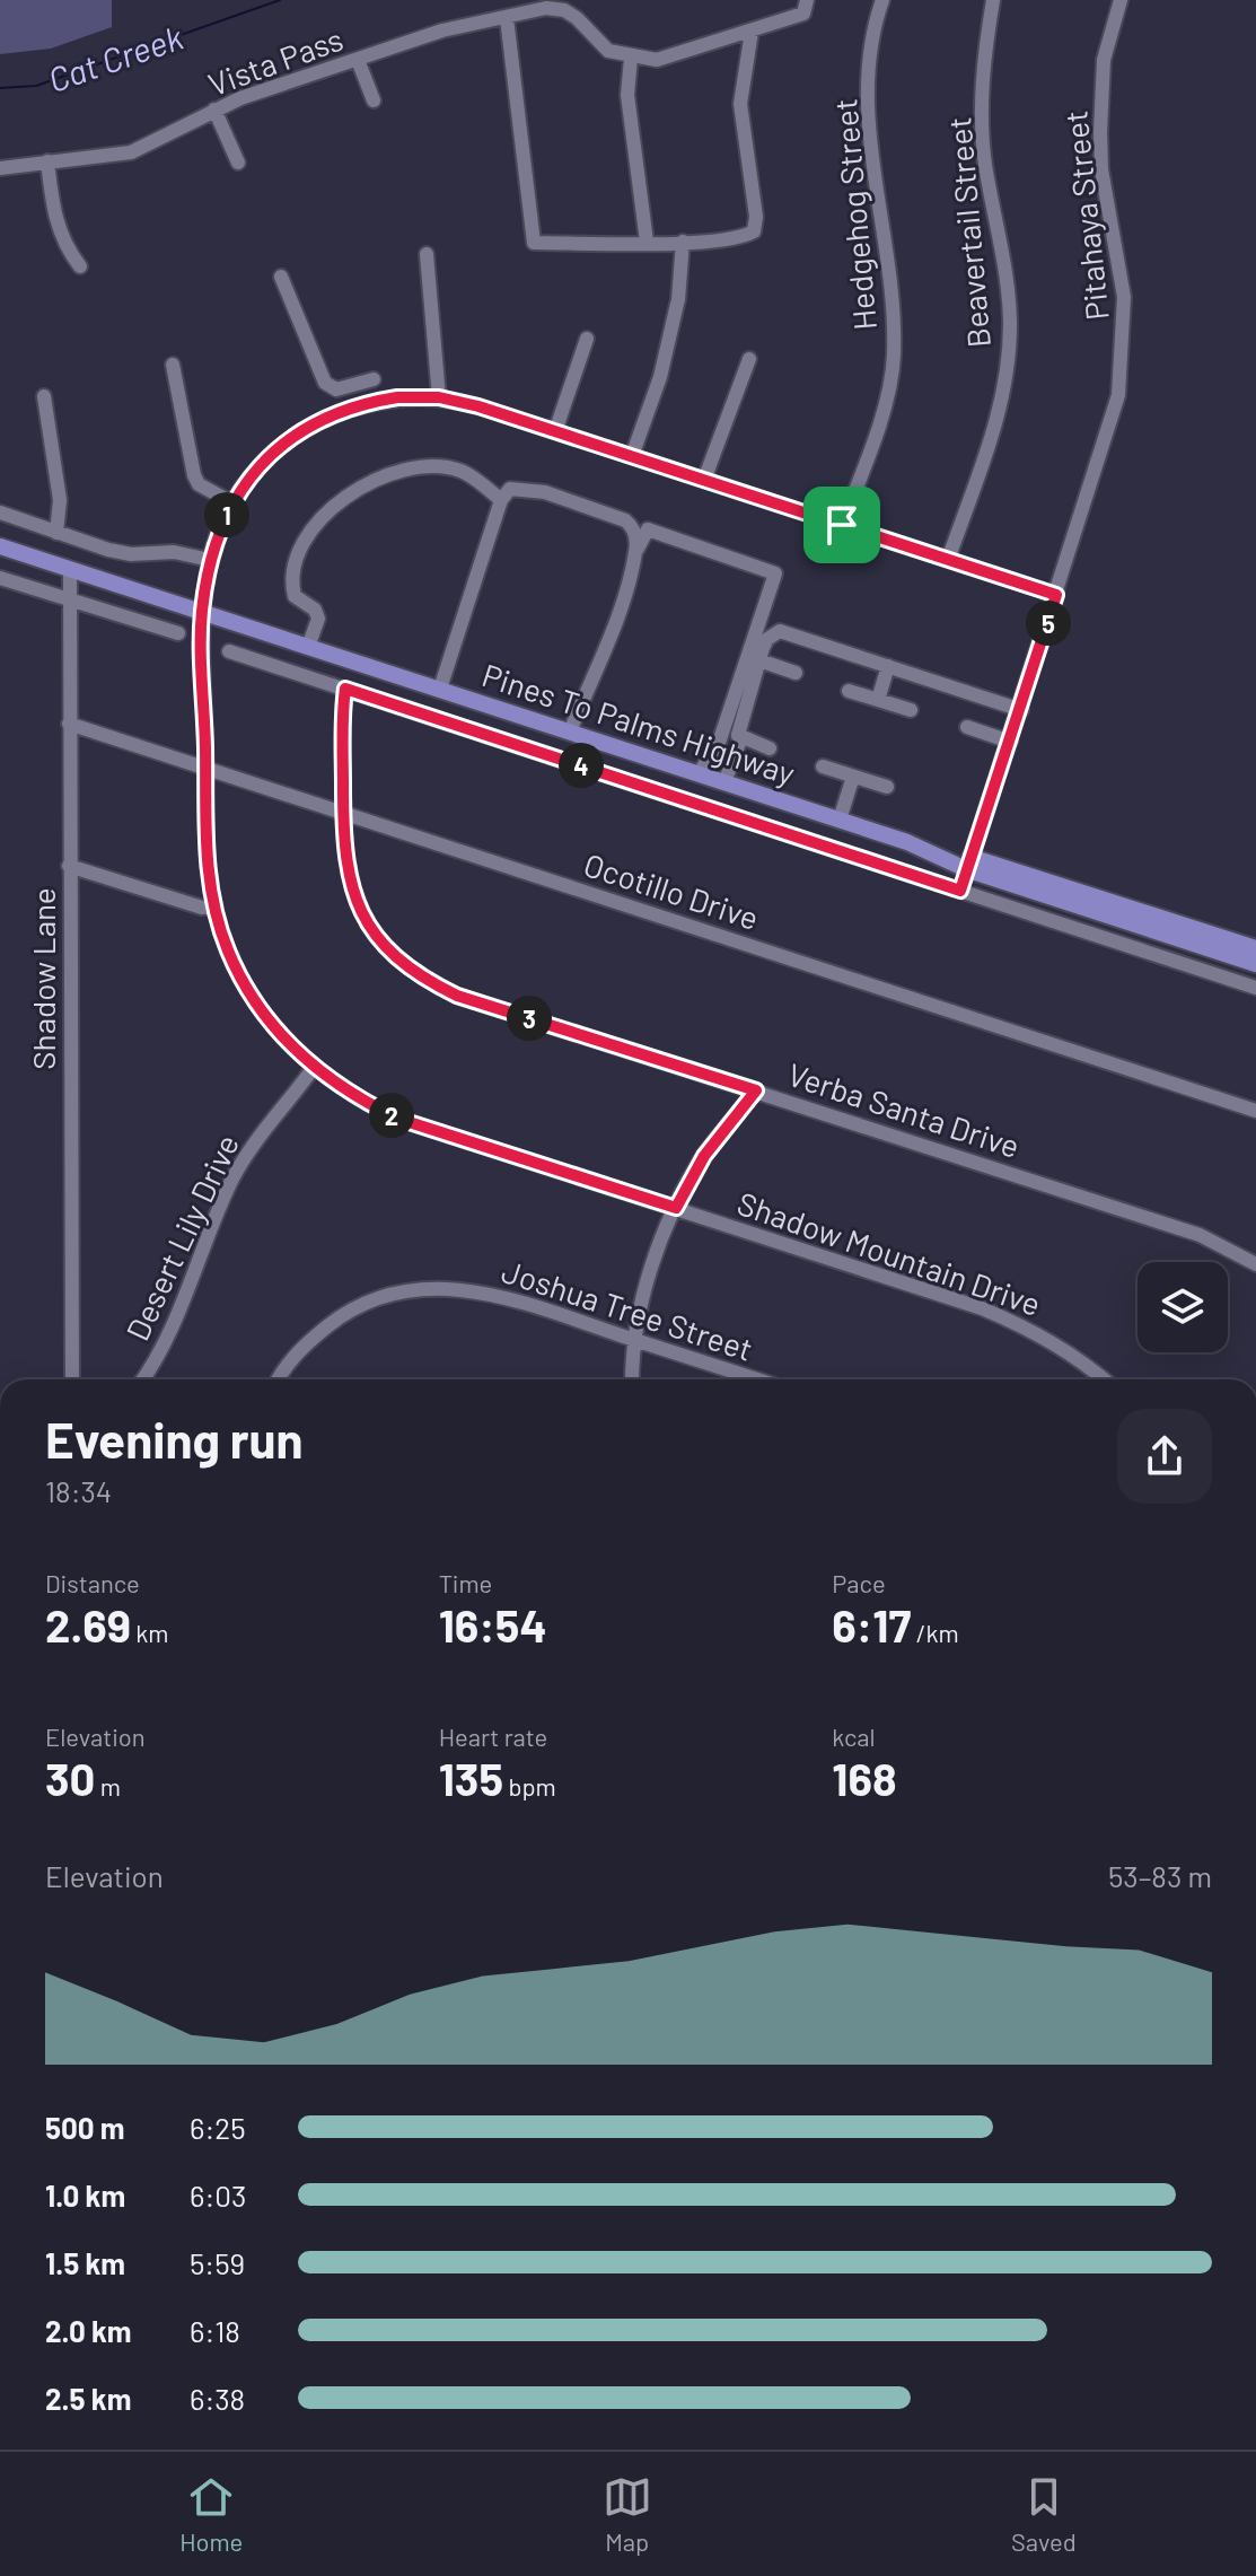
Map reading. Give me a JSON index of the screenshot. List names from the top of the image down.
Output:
{
  "streets": {
    "main road": ["Pines To Palms Highway"],
    "street": [
      "Vista Pass",
      "Hedgehog Street",
      "Pitahaya Street",
      "Beavertail Street",
      "Ocotillo Drive",
      "Shadow Lane",
      "Verba Santa Drive",
      "Desert Lily Drive",
      "Shadow Mountain Drive",
      "Joshua Tree Street"
    ]
  },
  "crossings": [
    ["Hedgehog Street", "Shadow Mountain Drive"],
    ["Pitahaya Street", "Pines To Palms Highway"],
    ["Pitahaya Street", "Shadow Mountain Drive"],
    ["Beavertail Street", "Shadow Mountain Drive"],
    ["Pines To Palms Highway", "Shadow Lane"],
    ["Pines To Palms Highway", "Shadow Mountain Drive"],
    ["Ocotillo Drive", "Shadow Lane"],
    ["Ocotillo Drive", "Verba Santa Drive"],
    ["Ocotillo Drive", "Shadow Mountain Drive"],
    ["Desert Lily Drive", "Shadow Mountain Drive"]
  ],
  "water": ["Cat Creek"],
  "page": {
    "pins": [
      "1",
      "5",
      "4",
      "3",
      "2"
    ],
    "heading": ["Evening run", "18:34"],
    "stats": [
      ["Distance", "2.69 km"],
      ["Time", "16:54"],
      ["Pace", "6:17 /km"],
      ["Elevation", "30 m"],
      ["Heart rate", "135 bpm"],
      ["kcal", "168"]
    ],
    "chart": ["Elevation", "53–83 m"],
    "list": [
      {
        "name": "500 m",
        "note": "6:25"
      },
      {
        "name": "1.0 km",
        "note": "6:03"
      },
      {
        "name": "1.5 km",
        "note": "5:59"
      },
      {
        "name": "2.0 km",
        "note": "6:18"
      },
      {
        "name": "2.5 km",
        "note": "6:38"
      }
    ],
    "tabs": ["Home", "Map", "Saved"]
  }
}
